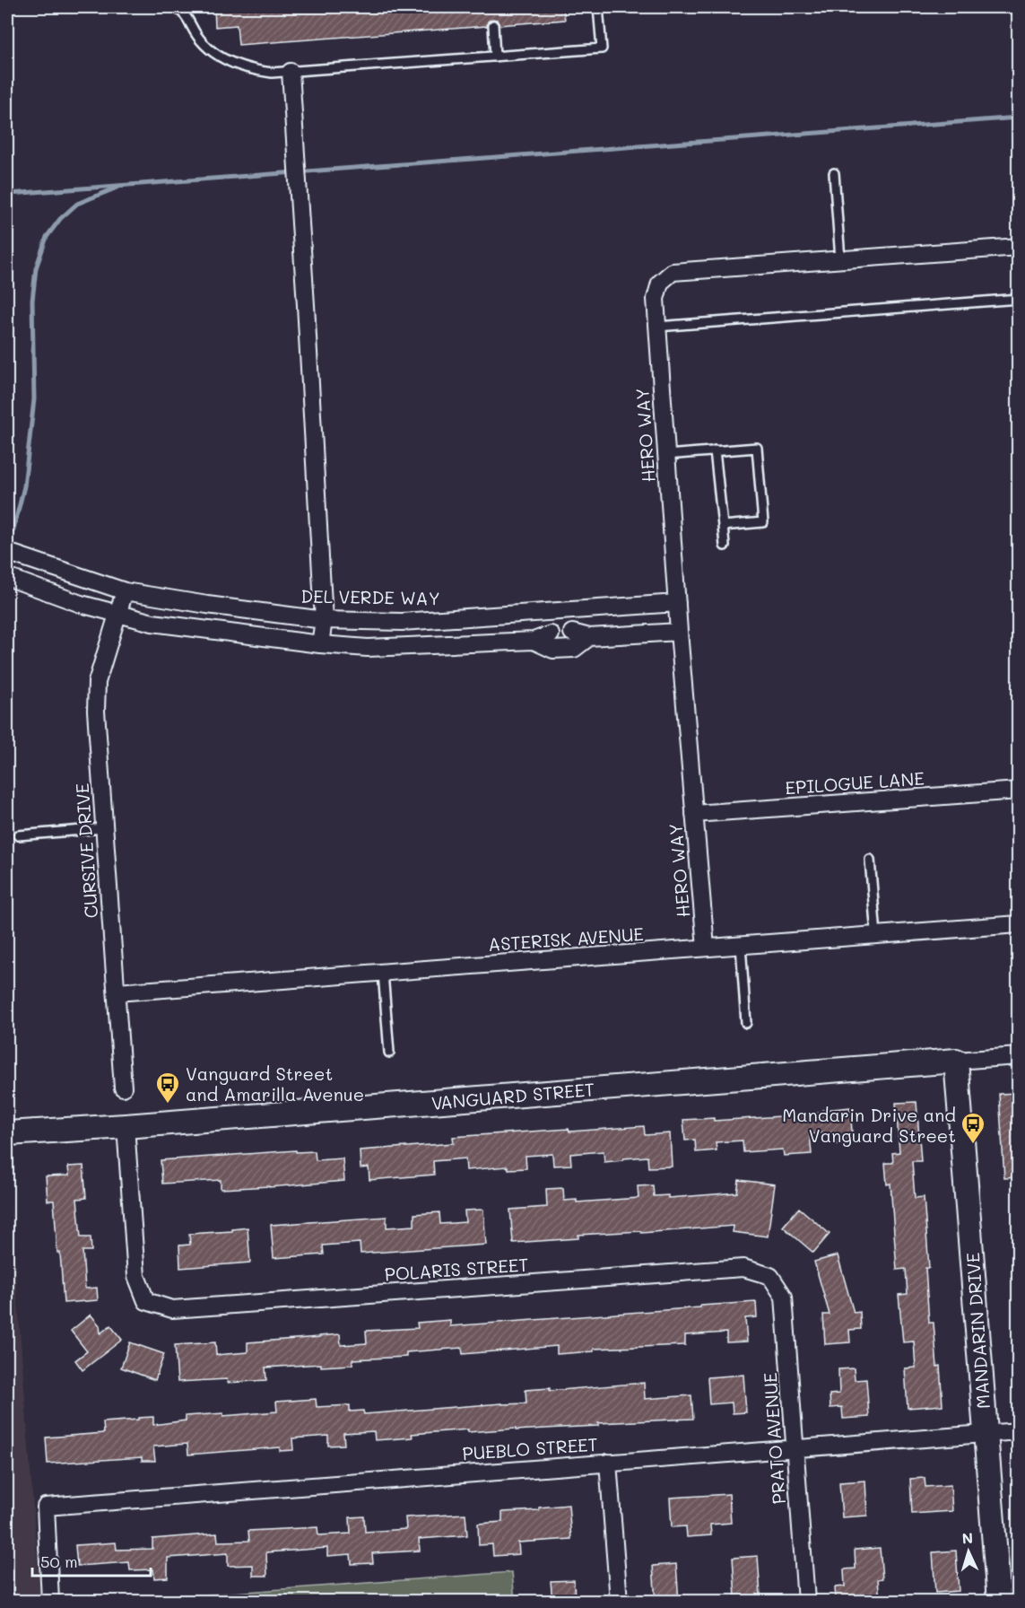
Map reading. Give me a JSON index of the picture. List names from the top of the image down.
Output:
{
  "streets": {
    "street": [
      "HERO WAY",
      "DEL VERDE WAY",
      "EPILOGUE LANE",
      "CURSIVE DRIVE",
      "ASTERISK AVENUE",
      "VANGUARD STREET",
      "POLARIS STREET",
      "MANDARIN DRIVE",
      "PRATO AVENUE",
      "PUEBLO STREET"
    ]
  },
  "crossings": [
    ["HERO WAY", "DEL VERDE WAY"],
    ["HERO WAY", "EPILOGUE LANE"],
    ["HERO WAY", "ASTERISK AVENUE"],
    ["DEL VERDE WAY", "CURSIVE DRIVE"],
    ["CURSIVE DRIVE", "ASTERISK AVENUE"],
    ["VANGUARD STREET", "POLARIS STREET"],
    ["VANGUARD STREET", "MANDARIN DRIVE"],
    ["POLARIS STREET", "PRATO AVENUE"],
    ["MANDARIN DRIVE", "PUEBLO STREET"],
    ["PRATO AVENUE", "PUEBLO STREET"]
  ],
  "places": {
    "bus stop": ["Vanguard Street and Amarilla Avenue", "Mandarin Drive and Vanguard Street"]
  },
  "scale_bar": "50 m",
  "north": "top"
}
